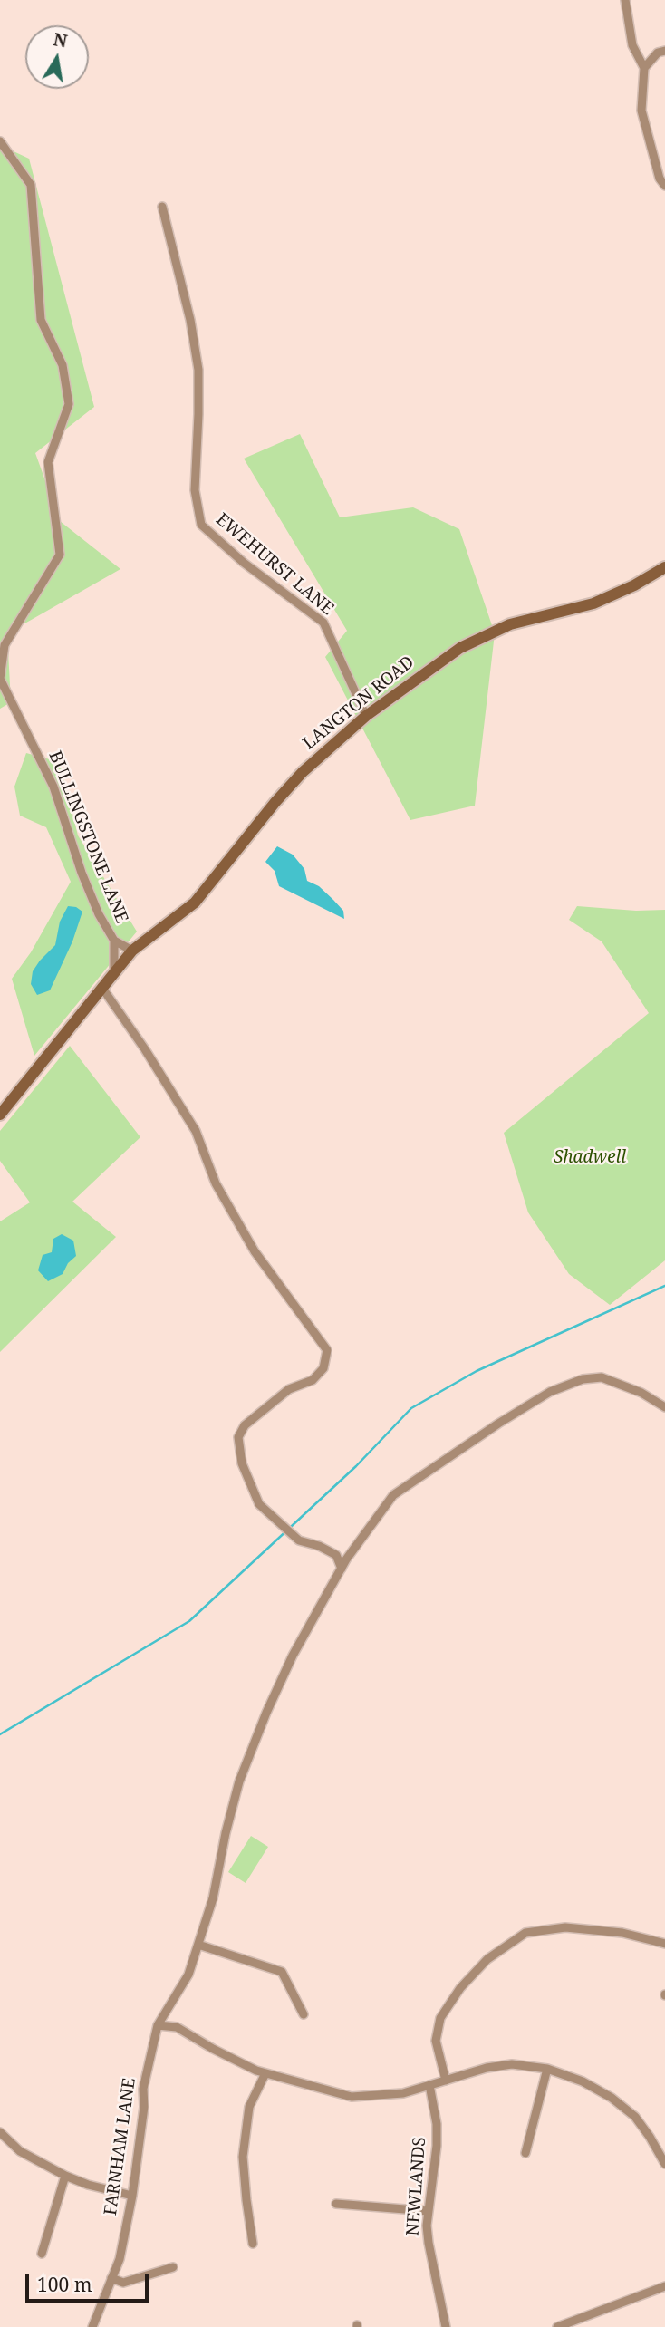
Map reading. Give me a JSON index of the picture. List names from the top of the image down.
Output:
{
  "streets": {
    "street": [
      "EWEHURST LANE",
      "LANGTON ROAD",
      "BULLINGSTONE LANE",
      "FARNHAM LANE",
      "NEWLANDS"
    ]
  },
  "crossings": [
    ["EWEHURST LANE", "LANGTON ROAD"],
    ["LANGTON ROAD", "BULLINGSTONE LANE"]
  ],
  "parks": ["Shadwell"],
  "scale_bar": "100 m",
  "north": "top"
}
